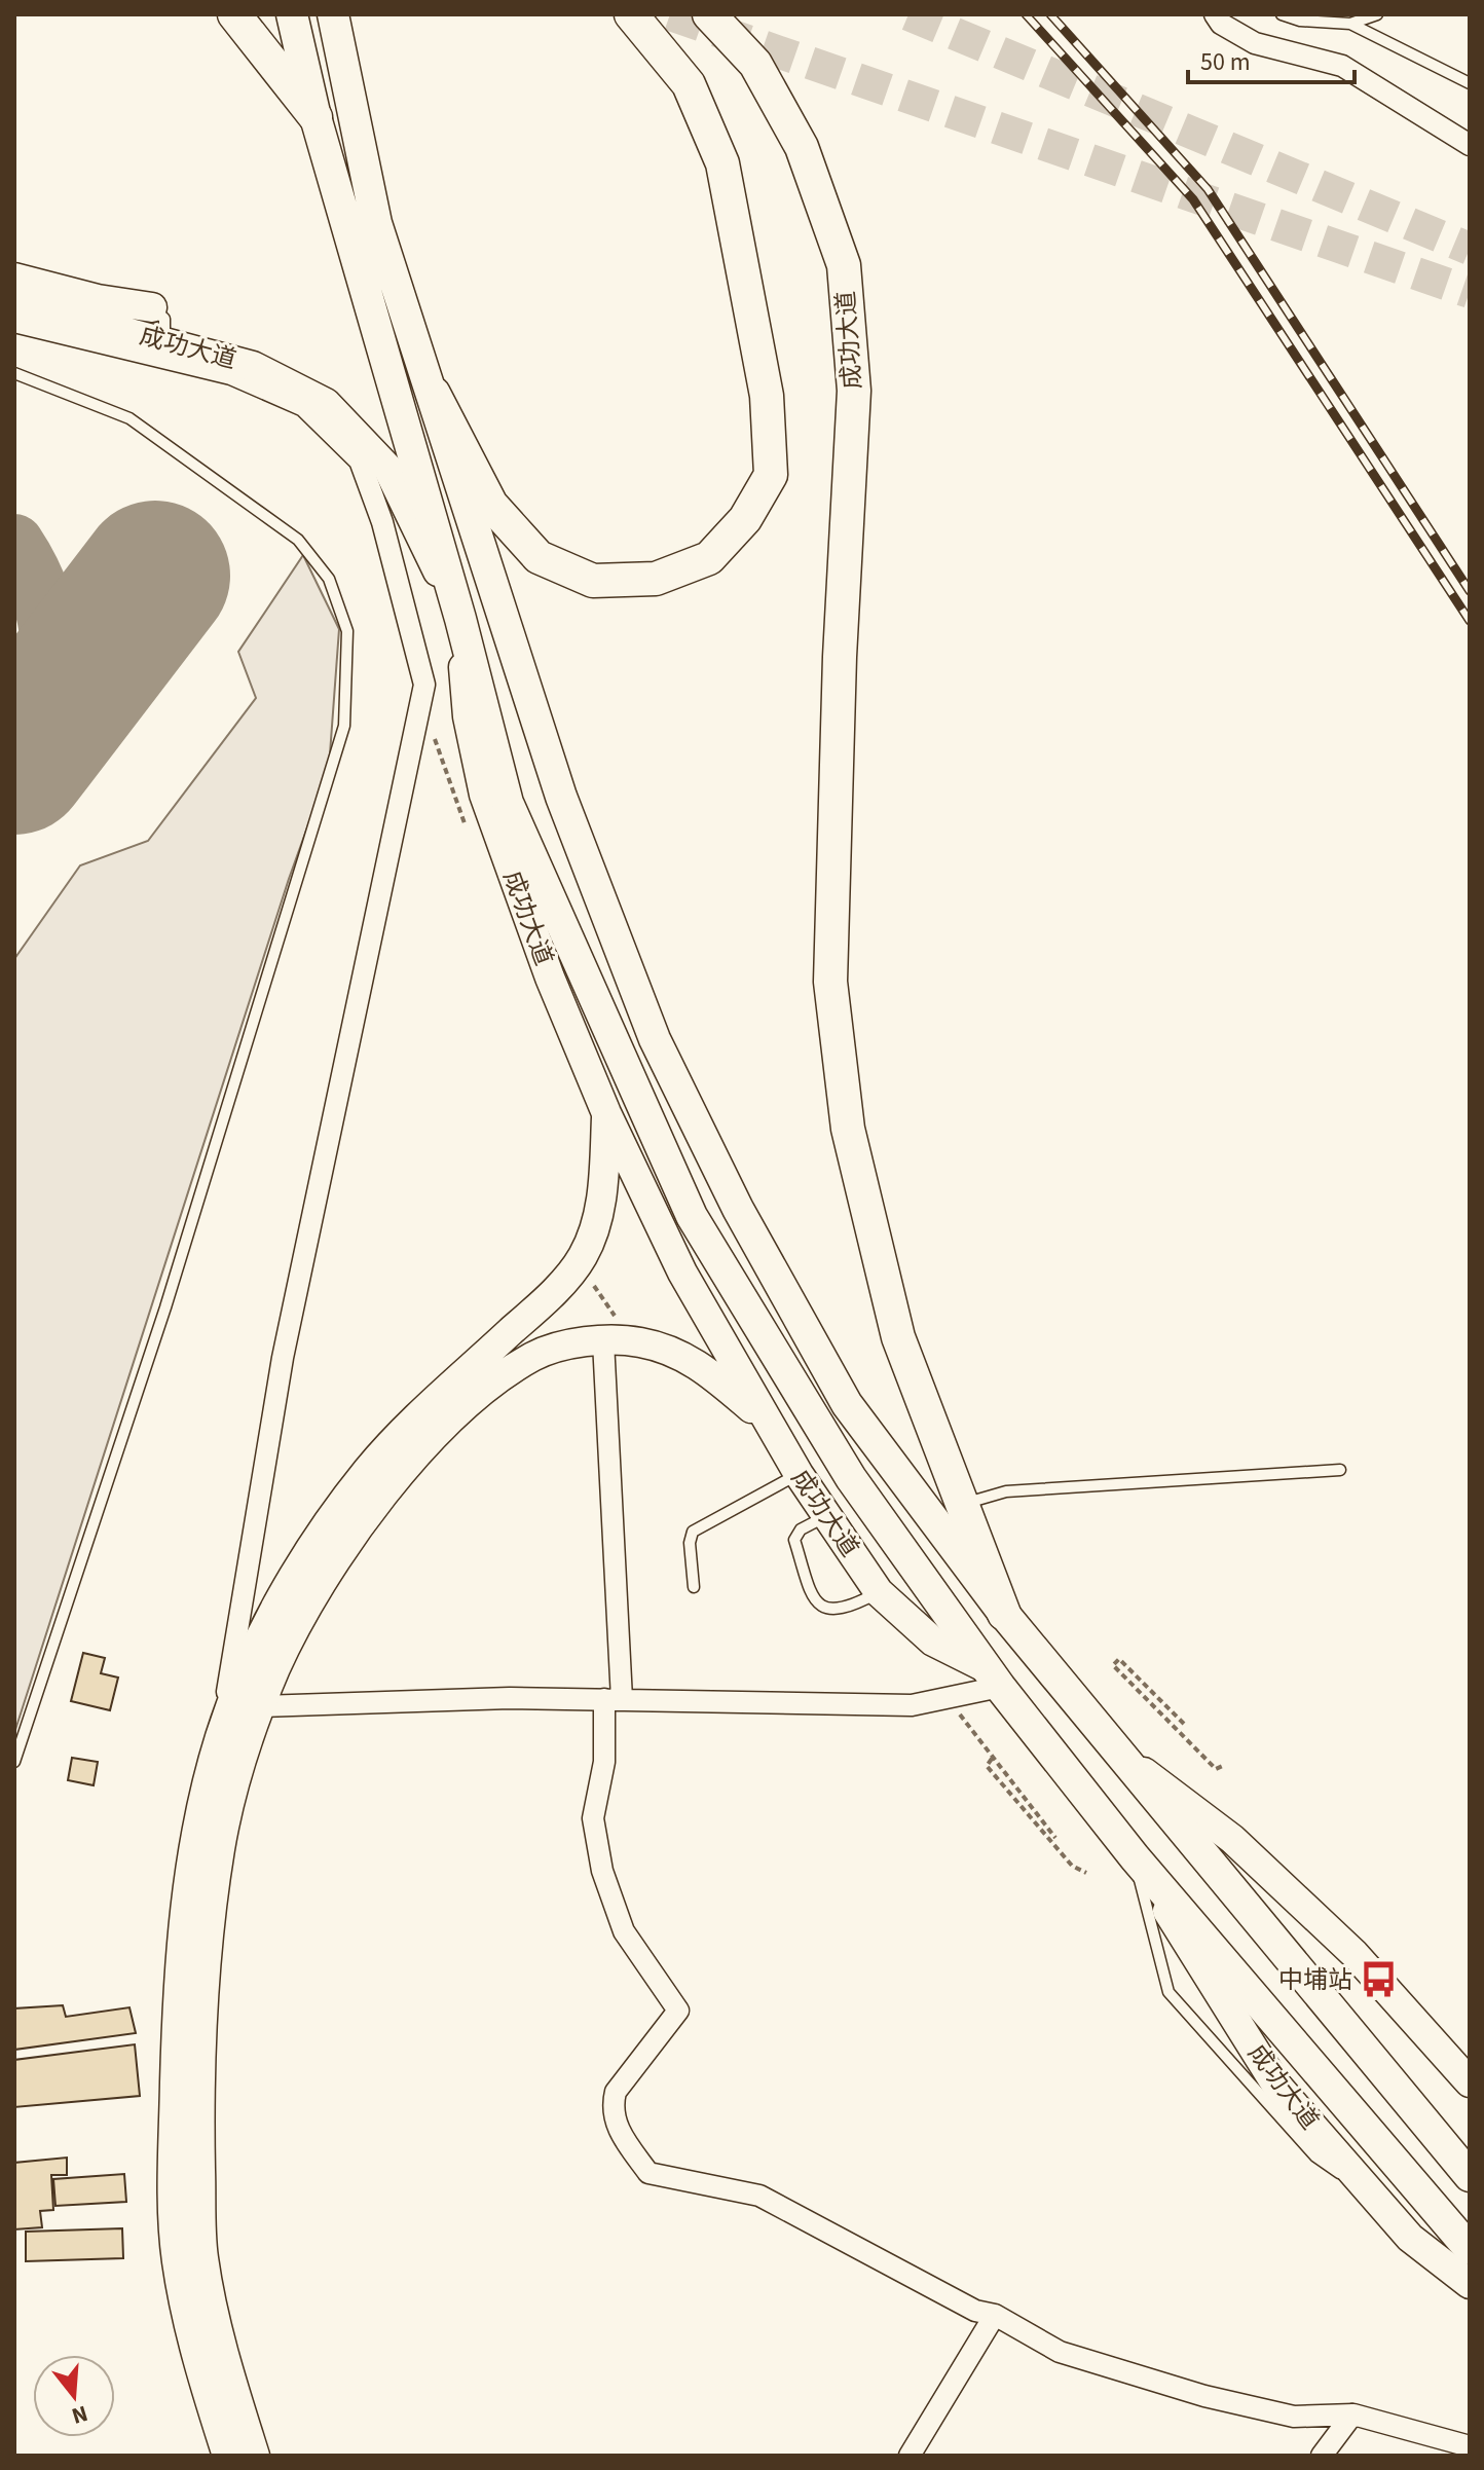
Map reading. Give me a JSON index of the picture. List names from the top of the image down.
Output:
{
  "streets": {
    "highway": ["成功大道"]
  },
  "places": {
    "bus stop": ["中埔站"]
  },
  "scale_bar": "50 m",
  "north": "bottom"
}
